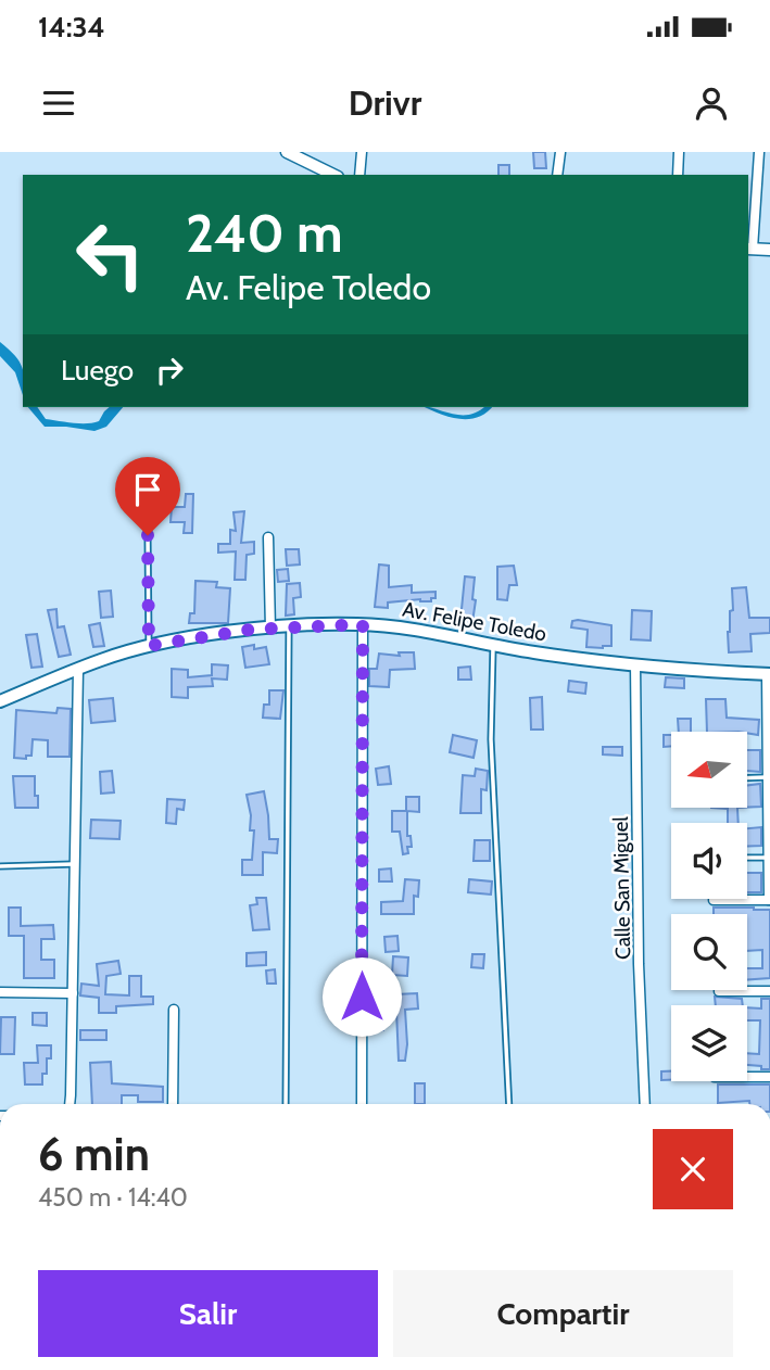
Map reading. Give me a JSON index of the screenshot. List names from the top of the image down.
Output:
{
  "streets": {
    "main road": ["Av. Felipe Toledo"],
    "street": ["Calle San Miguel"]
  },
  "crossings": [
    ["Av. Felipe Toledo", "Calle San Miguel"]
  ],
  "north": "left",
  "page": {
    "status": "14:34",
    "header": "Drivr",
    "turn": ["240 m", "Av. Felipe Toledo"],
    "then": "Luego",
    "heading": ["6 min", "450 m · 14:40"],
    "buttons": ["Salir", "Compartir"]
  }
}
